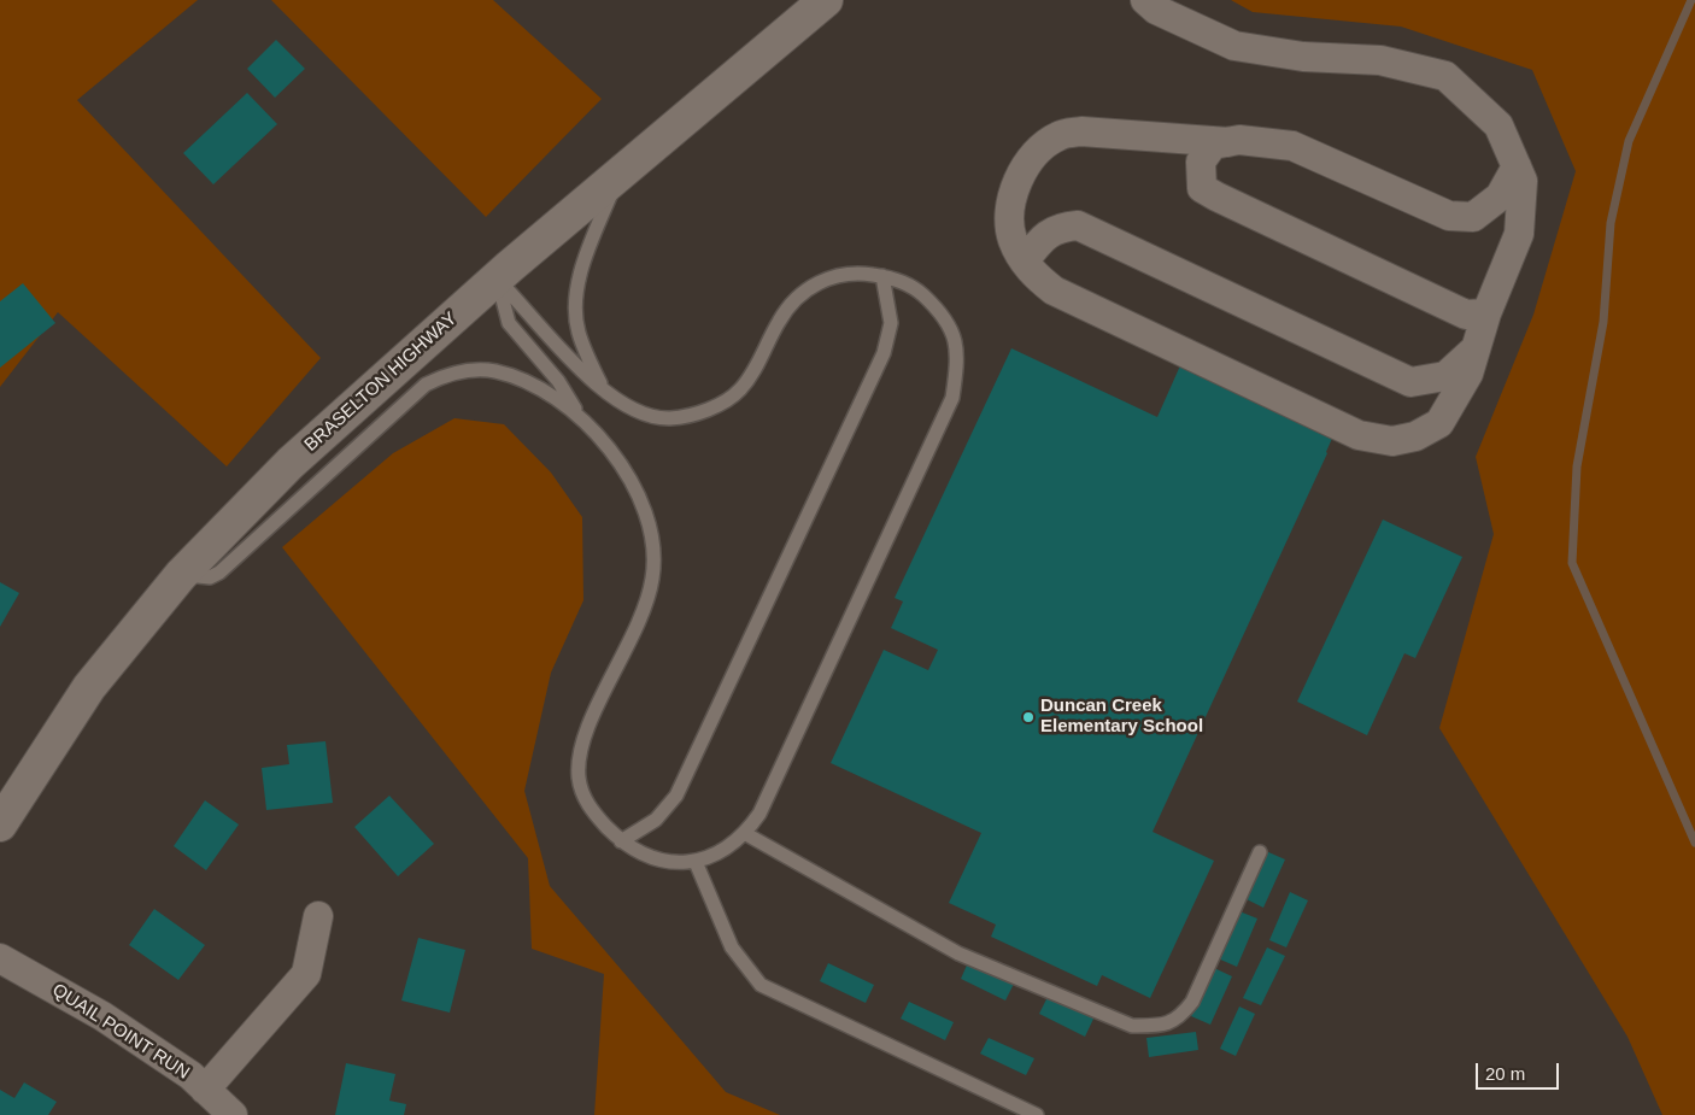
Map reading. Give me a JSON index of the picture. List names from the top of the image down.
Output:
{
  "streets": {
    "main road": ["BRASELTON HIGHWAY"],
    "street": ["QUAIL POINT RUN"]
  },
  "places": ["Duncan Creek Elementary School"],
  "scale_bar": "20 m"
}
